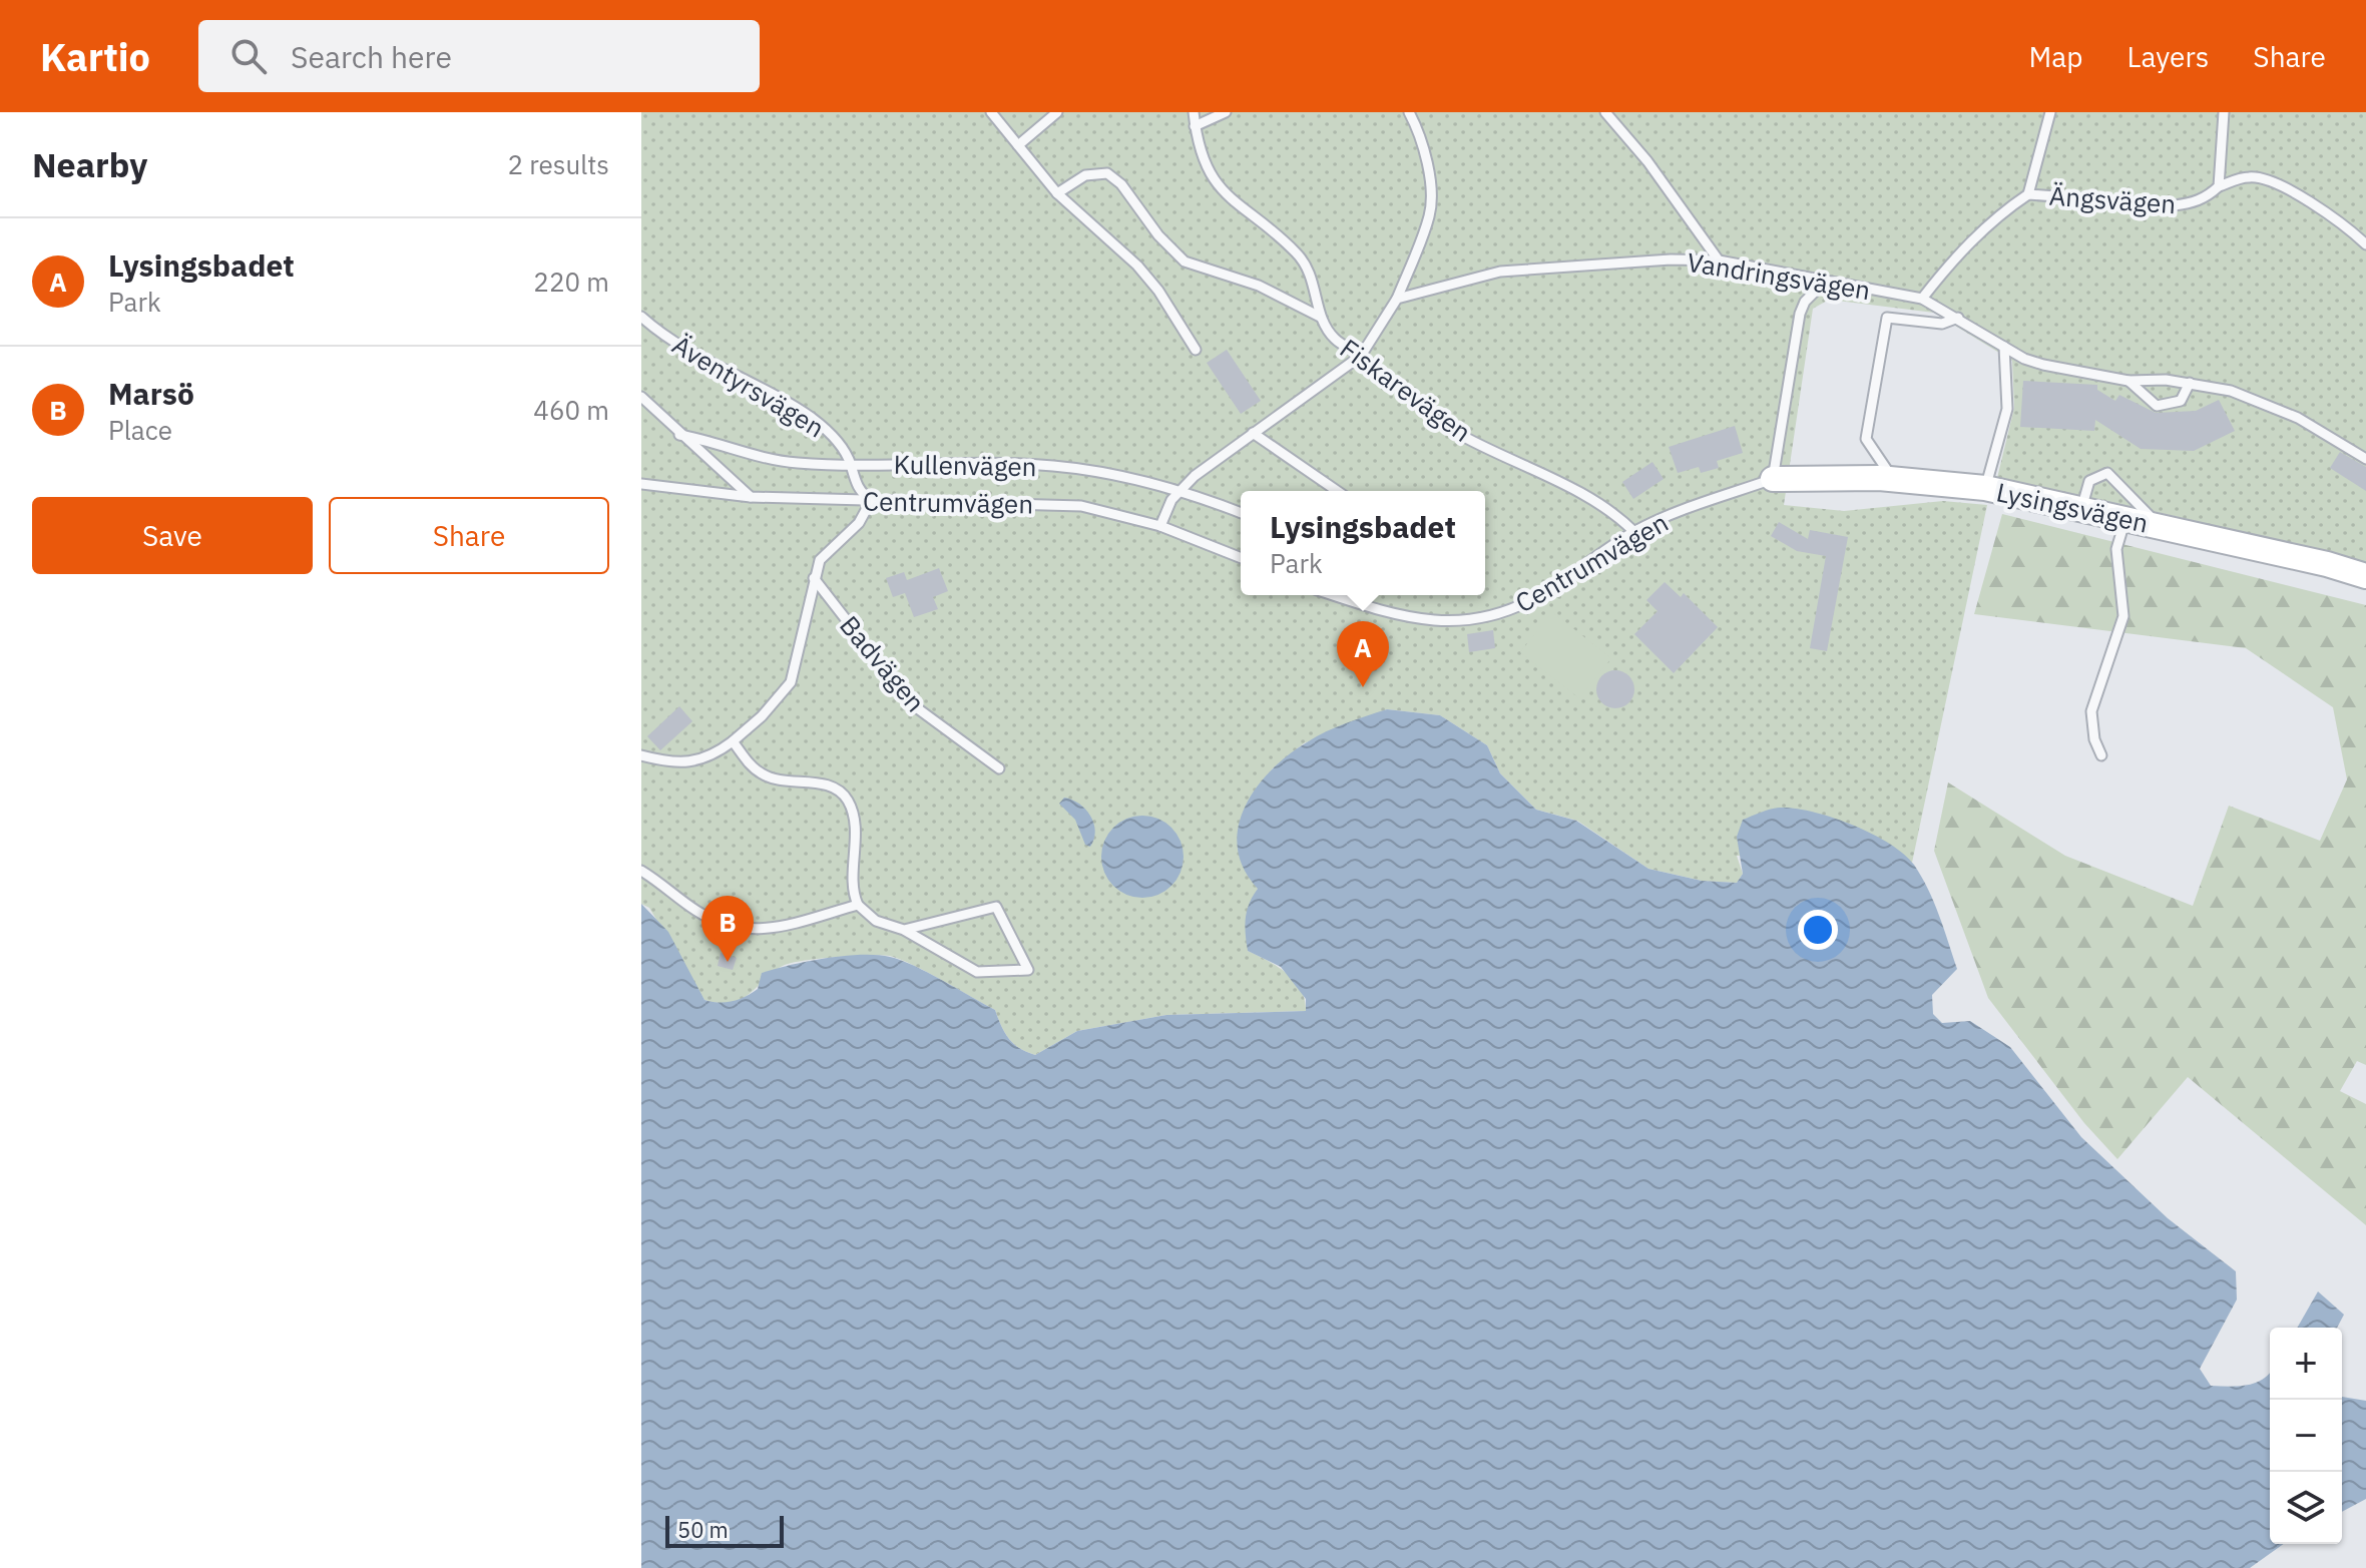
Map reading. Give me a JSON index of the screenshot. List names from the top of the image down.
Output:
{
  "streets": {
    "street": ["Lysingsvägen"],
    "lane": [
      "Ängsvägen",
      "Vandringsvägen",
      "Äventyrsvägen",
      "Fiskarevägen",
      "Kullenvägen",
      "Centrumvägen",
      "Badvägen"
    ]
  },
  "crossings": [
    ["Ängsvägen", "Vandringsvägen"],
    ["Vandringsvägen", "Lysingsvägen"],
    ["Äventyrsvägen", "Kullenvägen"],
    ["Äventyrsvägen", "Centrumvägen"],
    ["Fiskarevägen", "Centrumvägen"],
    ["Centrumvägen", "Lysingsvägen"]
  ],
  "scale_bar": "50 m",
  "page": {
    "header": "Kartio",
    "search": "Search here",
    "nav": ["Map", "Layers", "Share"],
    "heading": ["Nearby", "2 results"],
    "list": [
      {
        "mark": "A",
        "name": "Lysingsbadet",
        "note": "Park",
        "value": "220 m"
      },
      {
        "mark": "B",
        "name": "Marsö",
        "note": "Place",
        "value": "460 m"
      }
    ],
    "buttons": ["Save", "Share"],
    "popup": ["Lysingsbadet", "Park"],
    "pins": ["A", "B"],
    "map_buttons": ["+", "−"],
    "scale": "50 m"
  }
}
